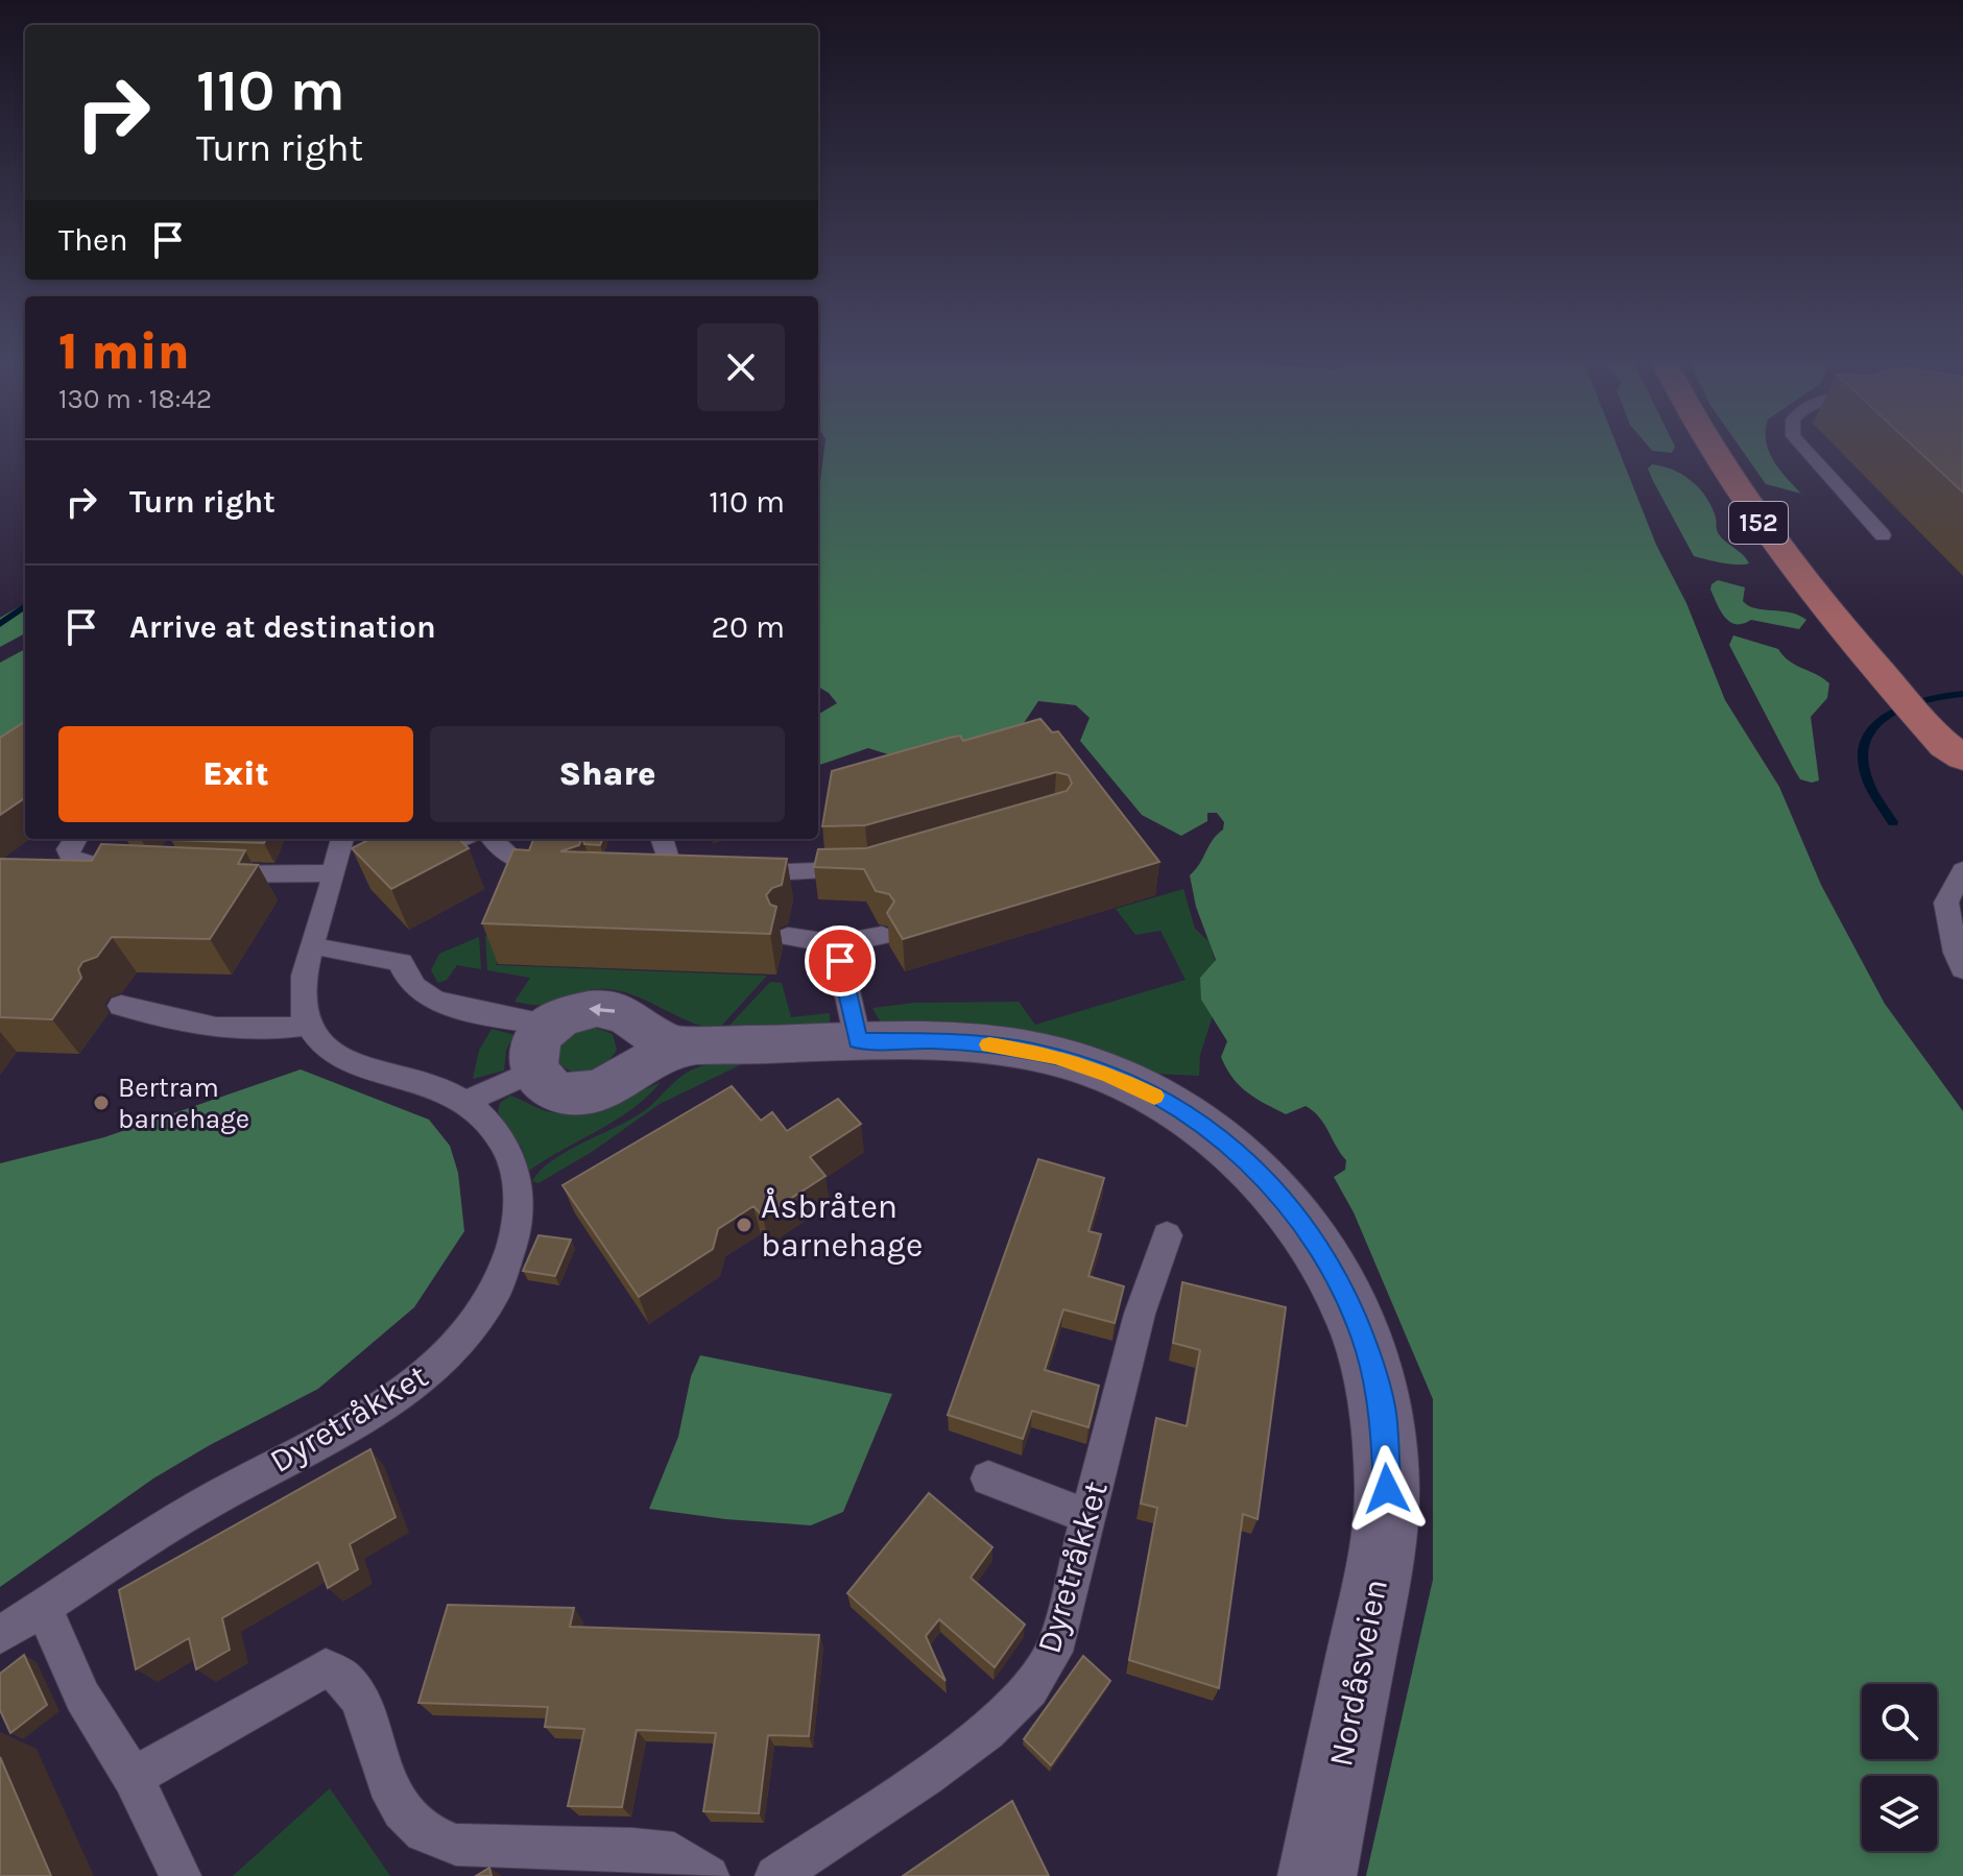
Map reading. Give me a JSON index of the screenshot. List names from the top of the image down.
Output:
{
  "streets": {
    "main road": ["152"],
    "street": ["Nordåsveien"],
    "lane": ["Dyretråkket"]
  },
  "places": ["Bertram barnehage", "Åsbråten barnehage"],
  "page": {
    "turn": ["110 m", "Turn right"],
    "then": "Then",
    "heading": ["1 min", "130 m · 18:42"],
    "list": [
      {
        "name": "Turn right",
        "value": "110 m"
      },
      {
        "name": "Arrive at destination",
        "value": "20 m"
      }
    ],
    "buttons": ["Exit", "Share"]
  }
}
